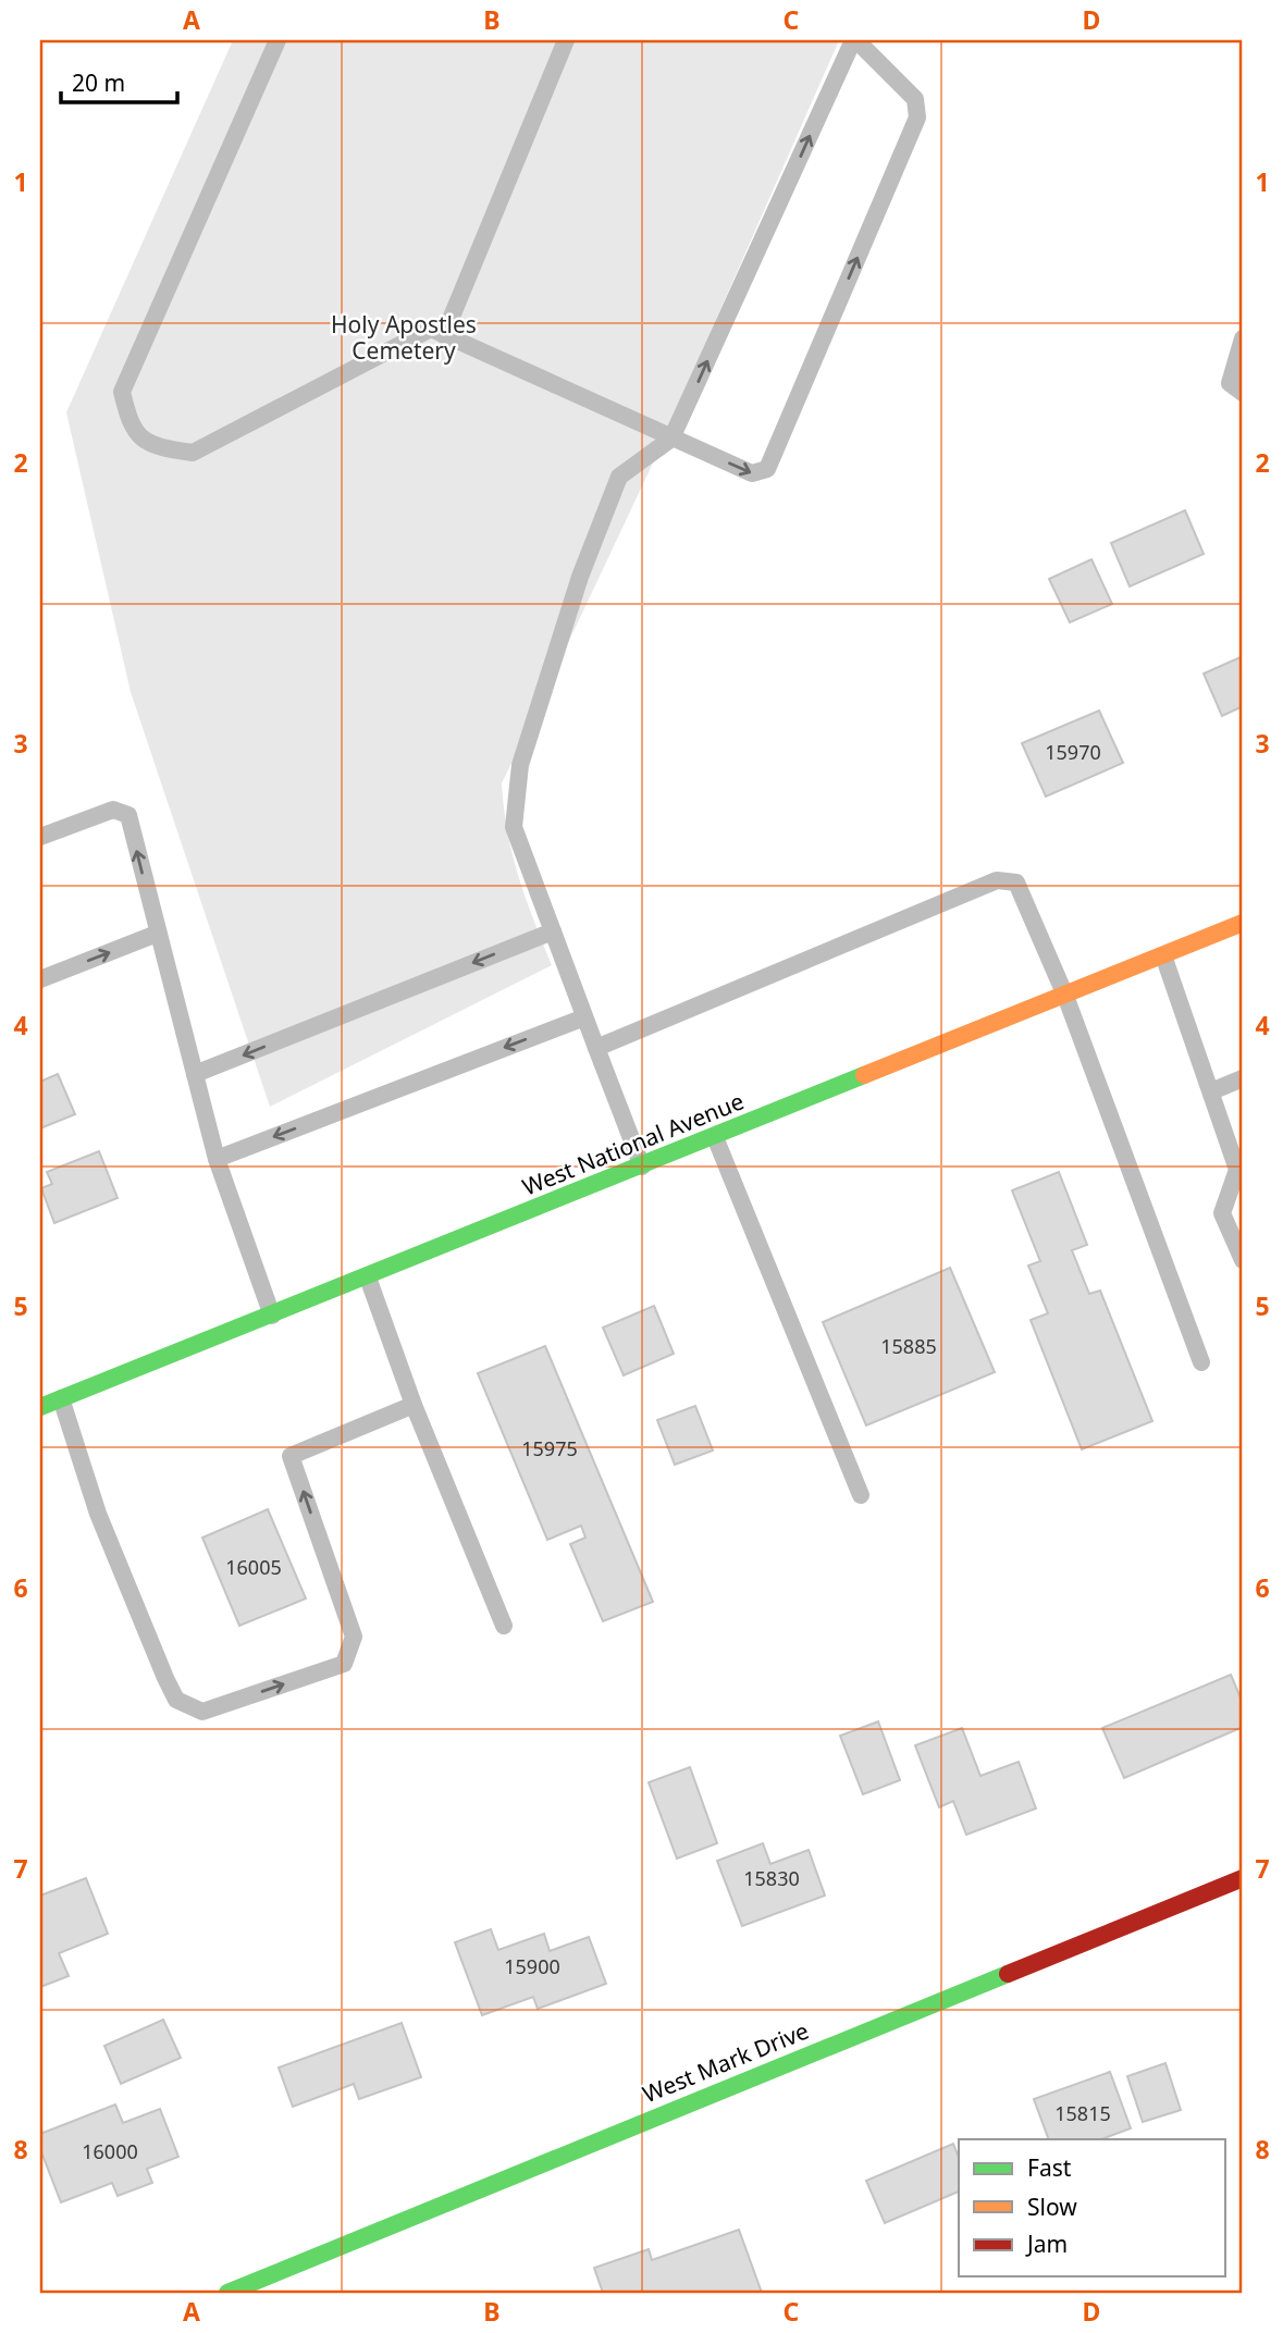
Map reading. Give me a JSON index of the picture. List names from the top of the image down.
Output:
{
  "streets": {
    "main road": ["West National Avenue", "West Mark Drive"]
  },
  "parks": ["Holy Apostles Cemetery"],
  "house_numbers": [
    "15970",
    "15885",
    "15975",
    "16005",
    "15830",
    "15900",
    "15815",
    "16000"
  ],
  "legend": ["Fast", "Slow", "Jam"],
  "scale_bar": "20 m",
  "grid": {
    "columns": [
      "A",
      "B",
      "C",
      "D"
    ],
    "rows": [
      "1",
      "2",
      "3",
      "4",
      "5",
      "6",
      "7",
      "8"
    ]
  }
}
